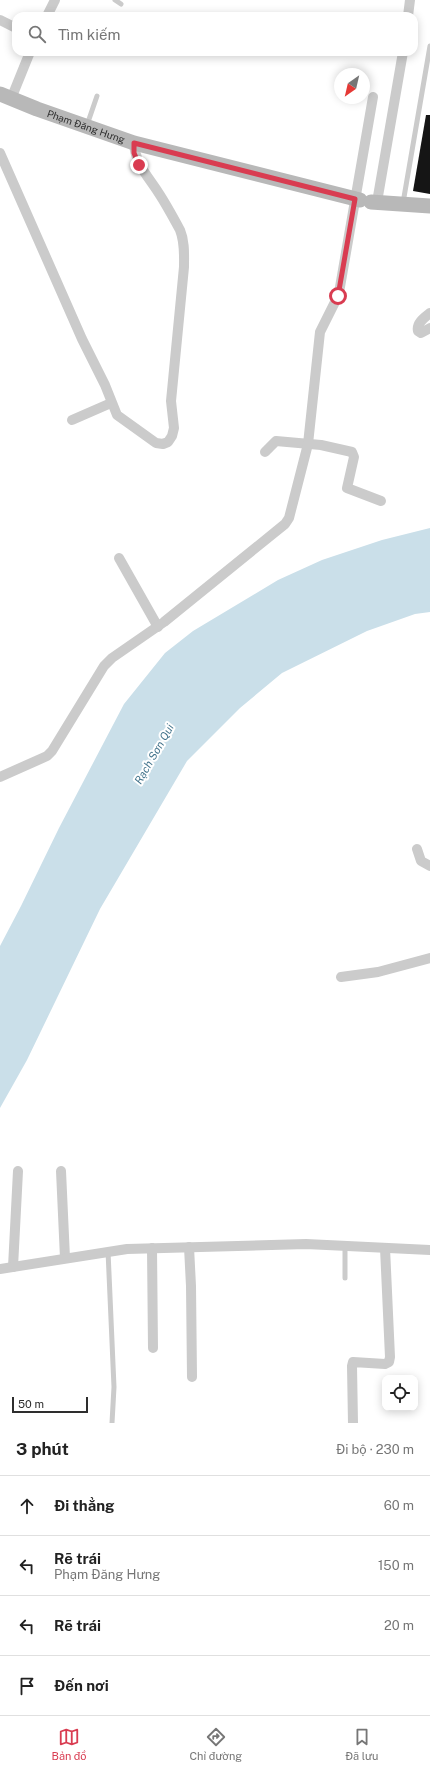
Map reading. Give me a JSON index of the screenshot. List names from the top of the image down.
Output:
{
  "streets": {
    "street": ["Phạm Đăng Hưng"]
  },
  "water": ["Rạch Sơn Qui"],
  "scale_bar": "50 m",
  "north": "bottom left",
  "page": {
    "search": "Tìm kiếm",
    "scale": "50 m",
    "heading": ["3 phút", "Đi bộ · 230 m"],
    "list": [
      ["Đi thẳng", "60 m"],
      ["Rẽ trái", "Phạm Đăng Hưng", "150 m"],
      ["Rẽ trái", "20 m"],
      "Đến nơi"
    ],
    "nav": ["Bản đồ", "Chỉ đường", "Đã lưu"]
  }
}
